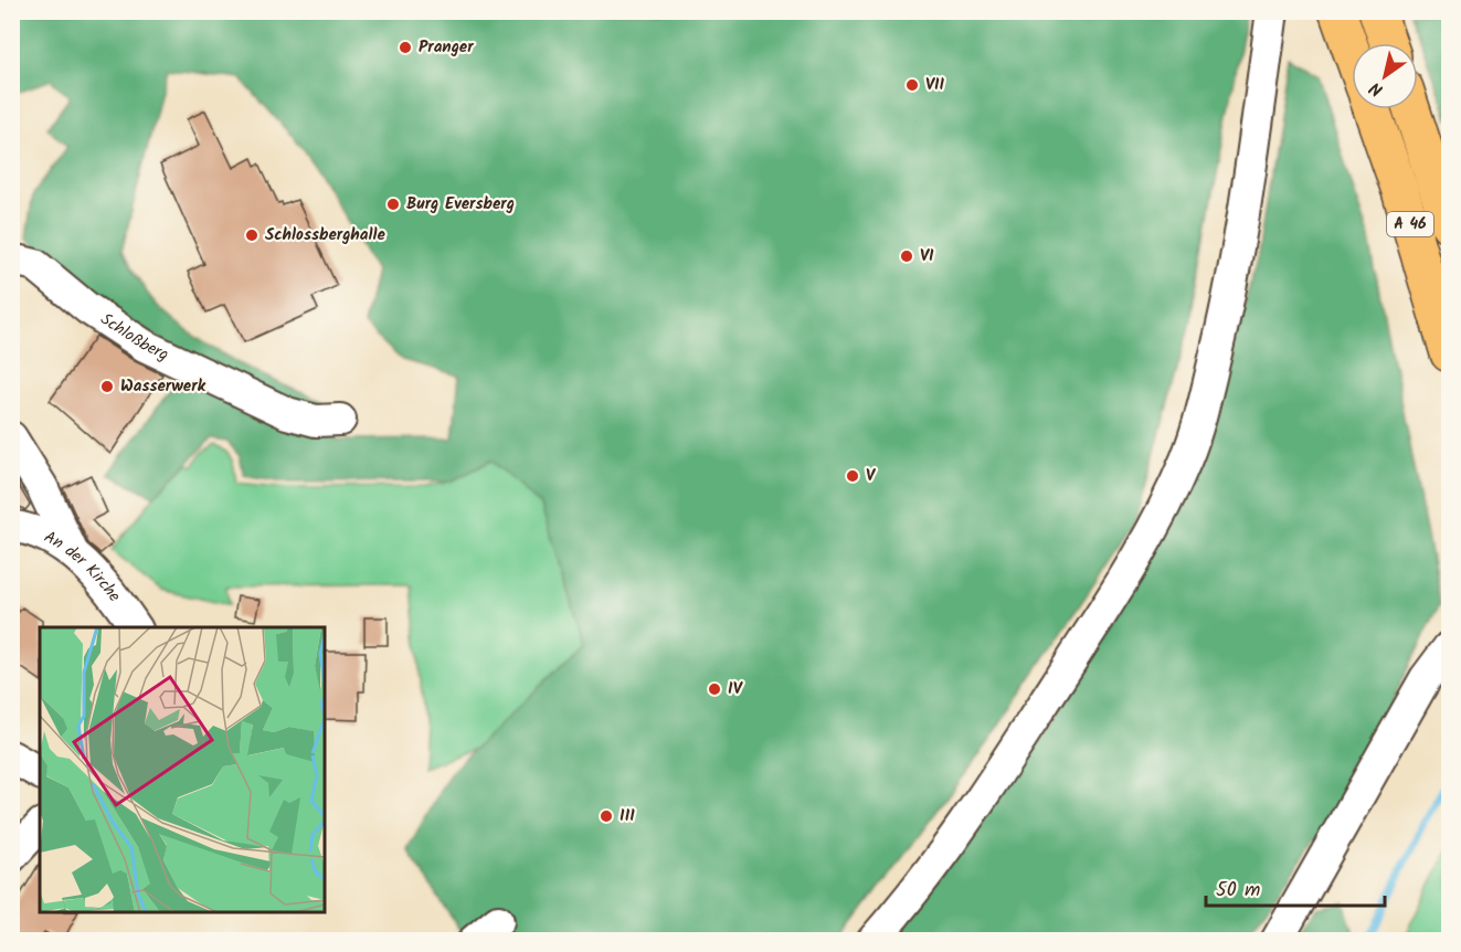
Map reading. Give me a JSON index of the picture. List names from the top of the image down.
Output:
{
  "streets": {
    "highway": ["A 46"],
    "street": ["Schloßberg", "An der Kirche"]
  },
  "places": [
    "Pranger",
    "VII",
    "Burg Eversberg",
    "Schlossberghalle",
    "VI",
    "Wasserwerk",
    "V",
    "IV",
    "III"
  ],
  "scale_bar": "50 m",
  "north": "bottom left"
}
